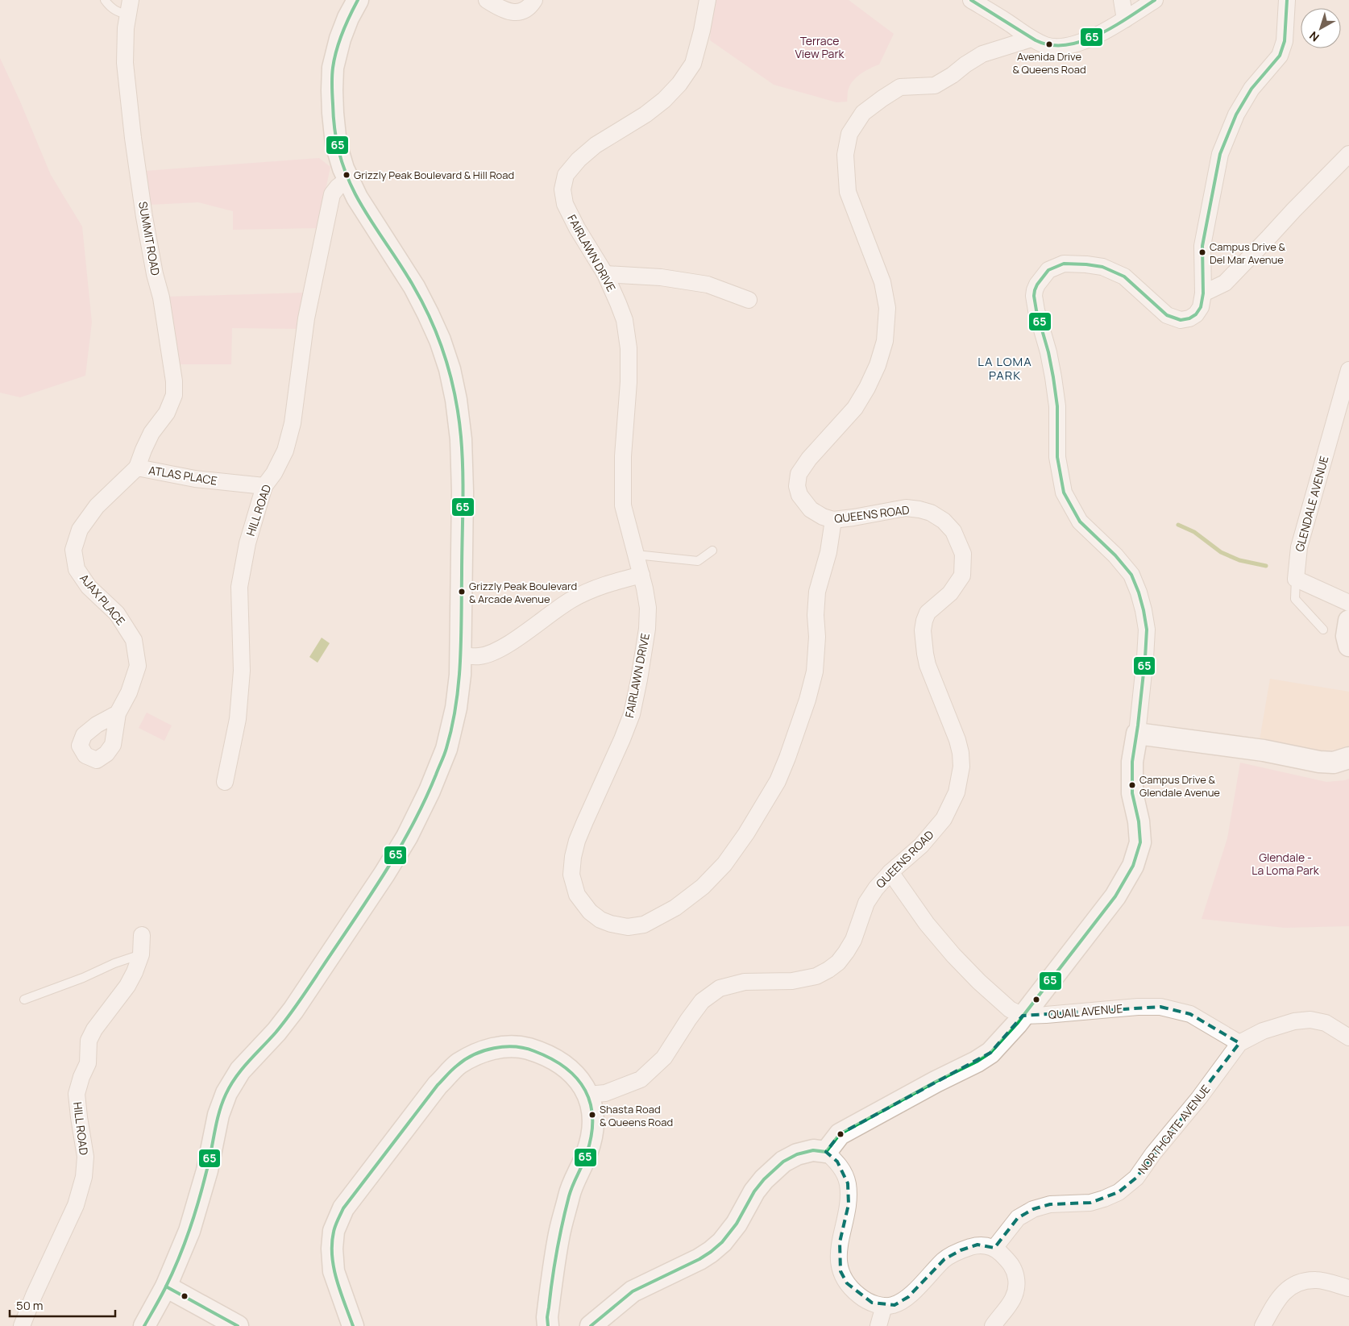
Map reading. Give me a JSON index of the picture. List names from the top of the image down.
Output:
{
  "streets": {
    "street": [
      "SUMMIT ROAD",
      "FAIRLAWN DRIVE",
      "ATLAS PLACE",
      "GLENDALE AVENUE",
      "HILL ROAD",
      "QUEENS ROAD",
      "AJAX PLACE",
      "QUAIL AVENUE",
      "NORTHGATE AVENUE"
    ]
  },
  "crossings": [
    ["SUMMIT ROAD", "ATLAS PLACE"],
    ["FAIRLAWN DRIVE", "QUEENS ROAD"],
    ["ATLAS PLACE", "HILL ROAD"],
    ["ATLAS PLACE", "AJAX PLACE"],
    ["QUAIL AVENUE", "NORTHGATE AVENUE"]
  ],
  "districts": ["LA LOMA PARK"],
  "parks": ["Terrace View Park", "Glendale - La Loma Park"],
  "places": [
    "Avenida Drive & Queens Road",
    "Grizzly Peak Boulevard & Hill Road",
    "Campus Drive & Del Mar Avenue",
    "Grizzly Peak Boulevard & Arcade Avenue",
    "Campus Drive & Glendale Avenue",
    "Shasta Road & Queens Road"
  ],
  "lines": ["transit line 65"],
  "scale_bar": "50 m",
  "north": "bottom left"
}
